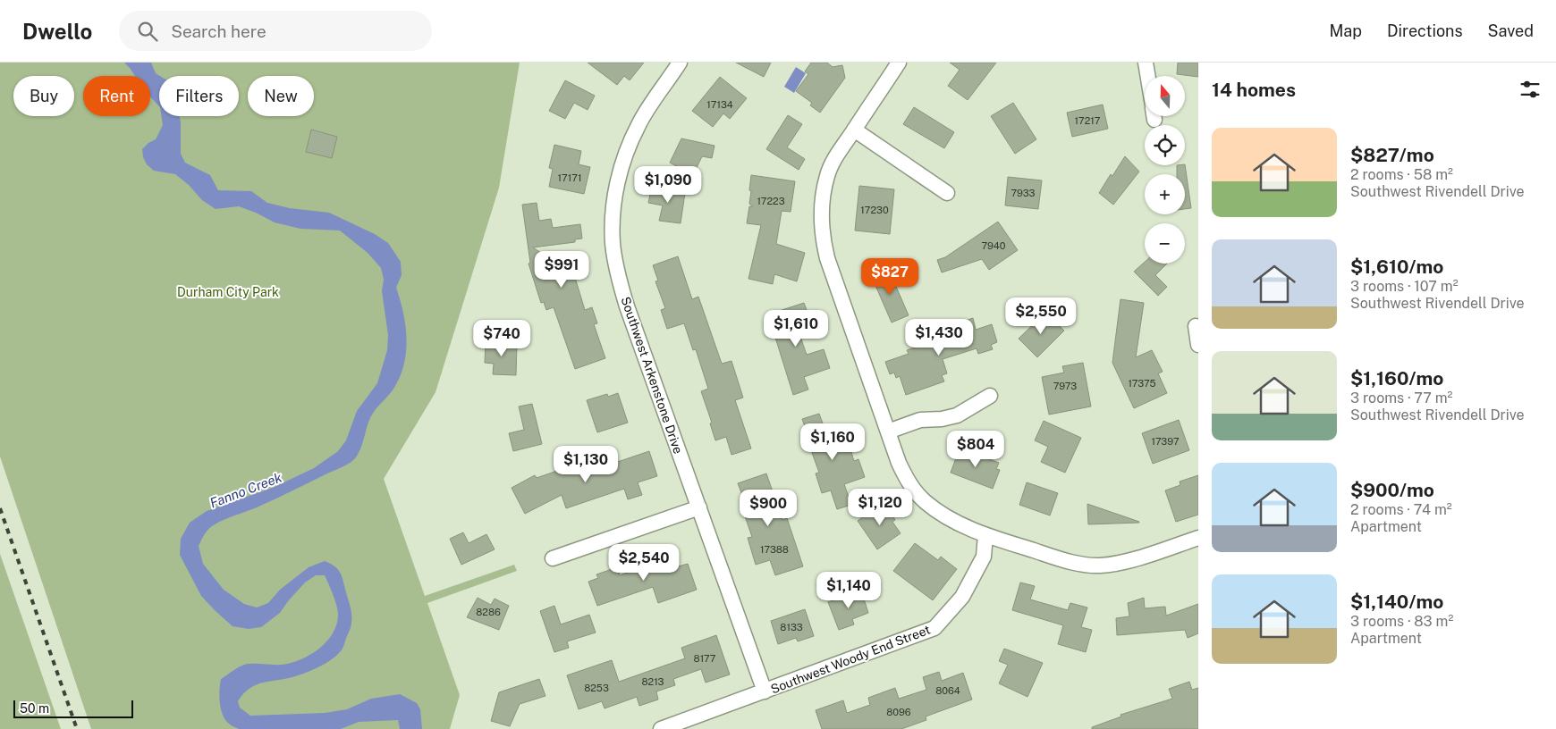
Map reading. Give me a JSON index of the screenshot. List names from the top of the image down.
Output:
{
  "streets": {
    "street": ["Southwest Arkenstone Drive", "Southwest Woody End Street"]
  },
  "crossings": [
    ["Southwest Arkenstone Drive", "Southwest Woody End Street"]
  ],
  "water": ["Fanno Creek"],
  "parks": ["Durham City Park"],
  "house_numbers": [
    "17134",
    "17217",
    "17171",
    "7933",
    "17223",
    "17230",
    "7940",
    "17375",
    "7973",
    "17397",
    "17388",
    "8286",
    "8133",
    "8177",
    "8213",
    "8253",
    "8064",
    "8096"
  ],
  "scale_bar": "50 m",
  "north": "top",
  "page": {
    "header": "Dwello",
    "search": "Search here",
    "nav": ["Map", "Directions", "Saved"],
    "heading": "14 homes",
    "map_buttons": ["+", "−"],
    "chip": [
      "Buy",
      "Rent",
      "Filters",
      "New"
    ],
    "list": [
      {
        "name": "$827/mo",
        "note": "2 rooms · 58 m² · Southwest Rivendell Drive"
      },
      {
        "name": "$1,610/mo",
        "note": "3 rooms · 107 m² · Southwest Rivendell Drive"
      },
      {
        "name": "$1,160/mo",
        "note": "3 rooms · 77 m² · Southwest Rivendell Drive"
      },
      {
        "name": "$900/mo",
        "note": "2 rooms · 74 m² · Apartment"
      },
      {
        "name": "$1,140/mo",
        "note": "3 rooms · 83 m² · Apartment"
      }
    ],
    "price": [
      "$1,090",
      "$991",
      "$827",
      "$2,550",
      "$1,610",
      "$1,430",
      "$740",
      "$1,160",
      "$804",
      "$1,130",
      "$1,120",
      "$900",
      "$2,540",
      "$1,140"
    ],
    "scale": "50 m"
  }
}
